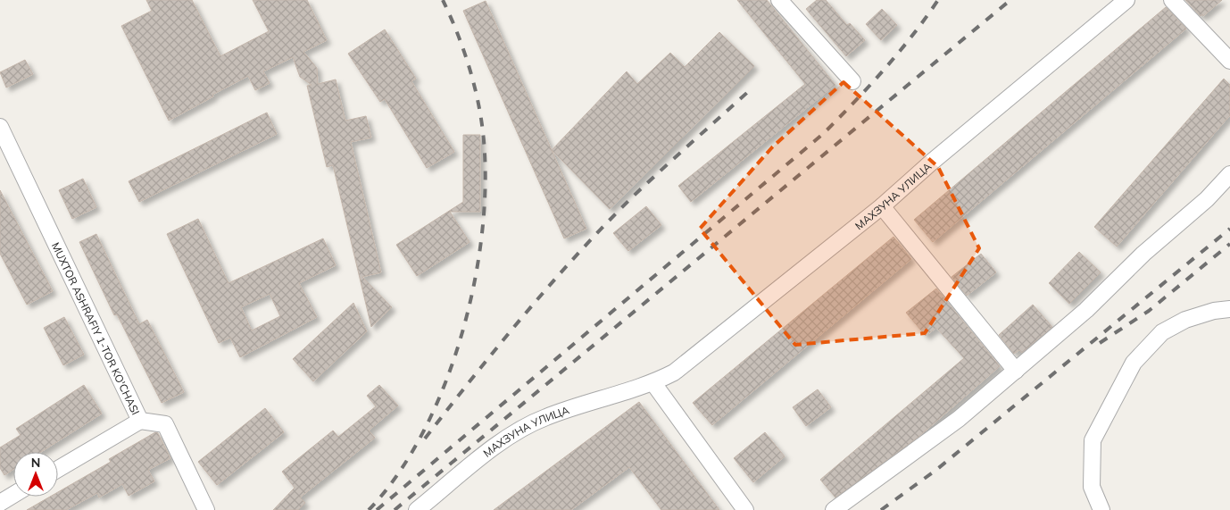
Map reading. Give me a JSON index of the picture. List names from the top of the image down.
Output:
{
  "streets": {
    "street": ["МАХЗУНА УЛИЦА", "MUXTOR ASHRAFIY 1-TOR KO'CHASI"]
  },
  "north": "top"
}
